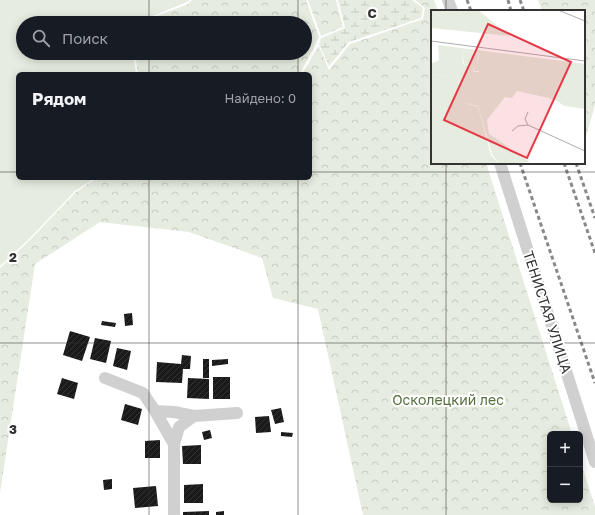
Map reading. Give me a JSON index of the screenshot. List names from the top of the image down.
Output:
{
  "streets": {
    "street": ["ТЕНИСТАЯ УЛИЦА"]
  },
  "parks": ["Осколецкий лес"],
  "page": {
    "search": "Поиск",
    "heading": ["Рядом", "Найдено: 0"],
    "map_buttons": ["+", "−"]
  },
  "grid": {
    "columns": ["C"],
    "rows": ["2", "3"]
  }
}
